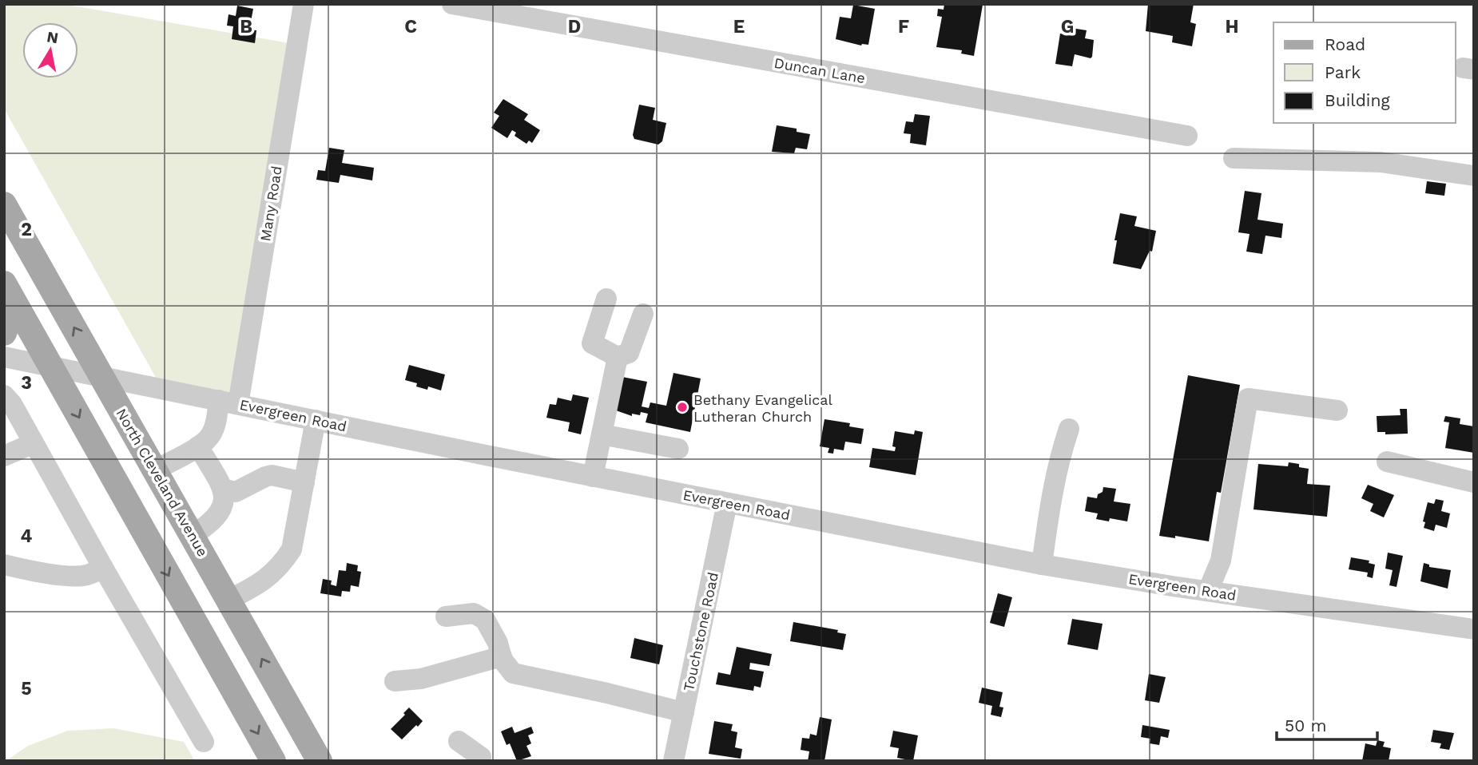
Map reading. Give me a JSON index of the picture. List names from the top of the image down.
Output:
{
  "streets": {
    "main road": ["North Cleveland Avenue"],
    "street": [
      "Duncan Lane",
      "Many Road",
      "Evergreen Road",
      "Touchstone Road"
    ]
  },
  "crossings": [
    ["Many Road", "Evergreen Road"],
    ["Evergreen Road", "North Cleveland Avenue"],
    ["Evergreen Road", "Touchstone Road"]
  ],
  "places": ["Bethany Evangelical Lutheran Church"],
  "legend": ["Road", "Park", "Building"],
  "scale_bar": "50 m",
  "north": "top",
  "grid": {
    "columns": [
      "B",
      "C",
      "D",
      "E",
      "F",
      "G",
      "H"
    ],
    "rows": [
      "2",
      "3",
      "4",
      "5"
    ]
  }
}
